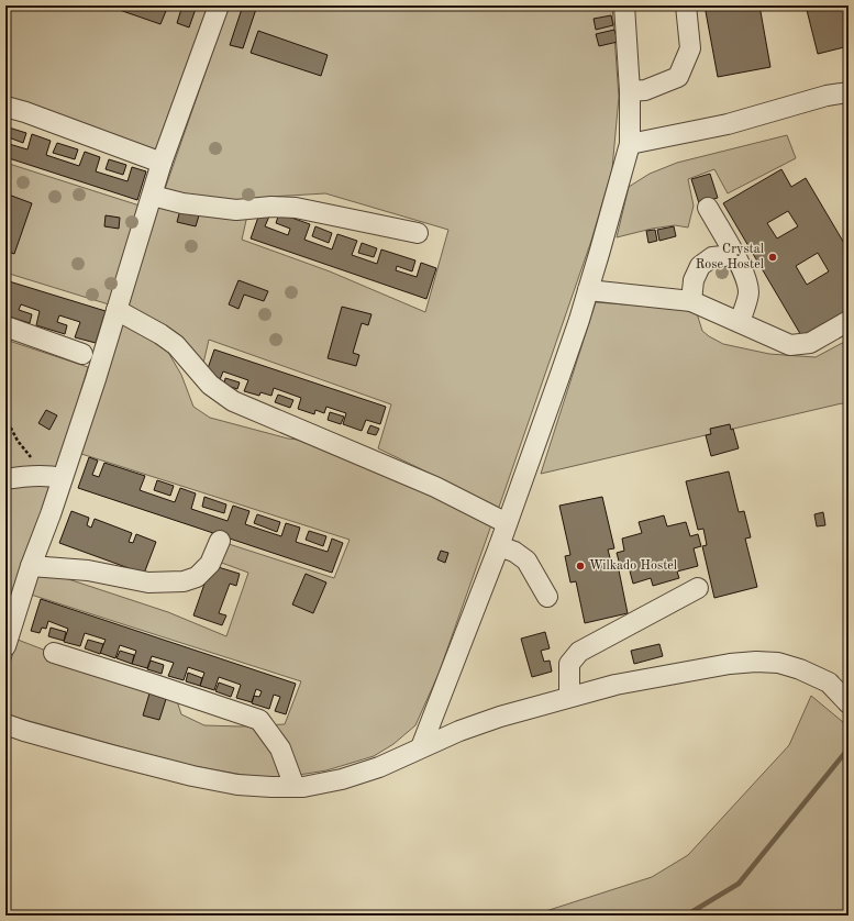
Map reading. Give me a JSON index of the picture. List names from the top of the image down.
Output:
{
  "places": ["Crystal Rose Hostel", "Wilkado Hostel"]
}
